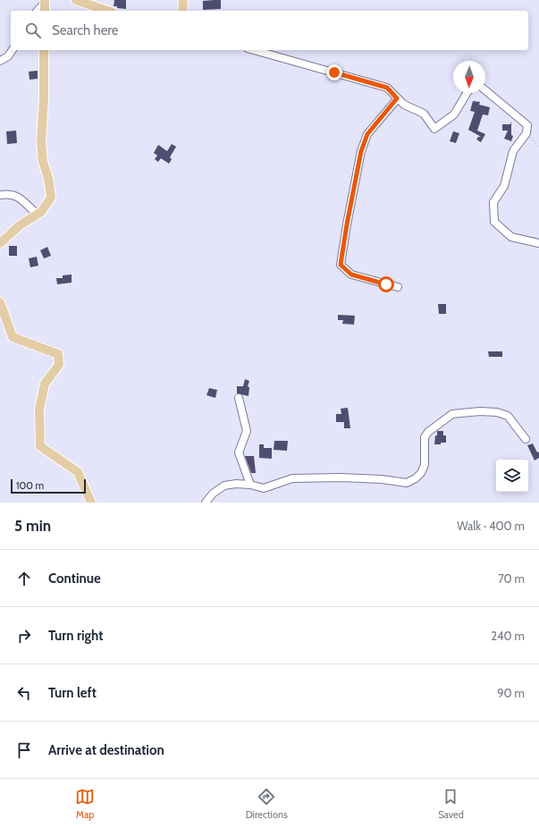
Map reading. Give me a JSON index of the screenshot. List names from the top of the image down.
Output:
{
  "scale_bar": "100 m",
  "north": "bottom",
  "page": {
    "search": "Search here",
    "scale": "100 m",
    "heading": ["5 min", "Walk · 400 m"],
    "list": [
      ["Continue", "70 m"],
      ["Turn right", "240 m"],
      ["Turn left", "90 m"],
      "Arrive at destination"
    ],
    "nav": ["Map", "Directions", "Saved"]
  }
}
